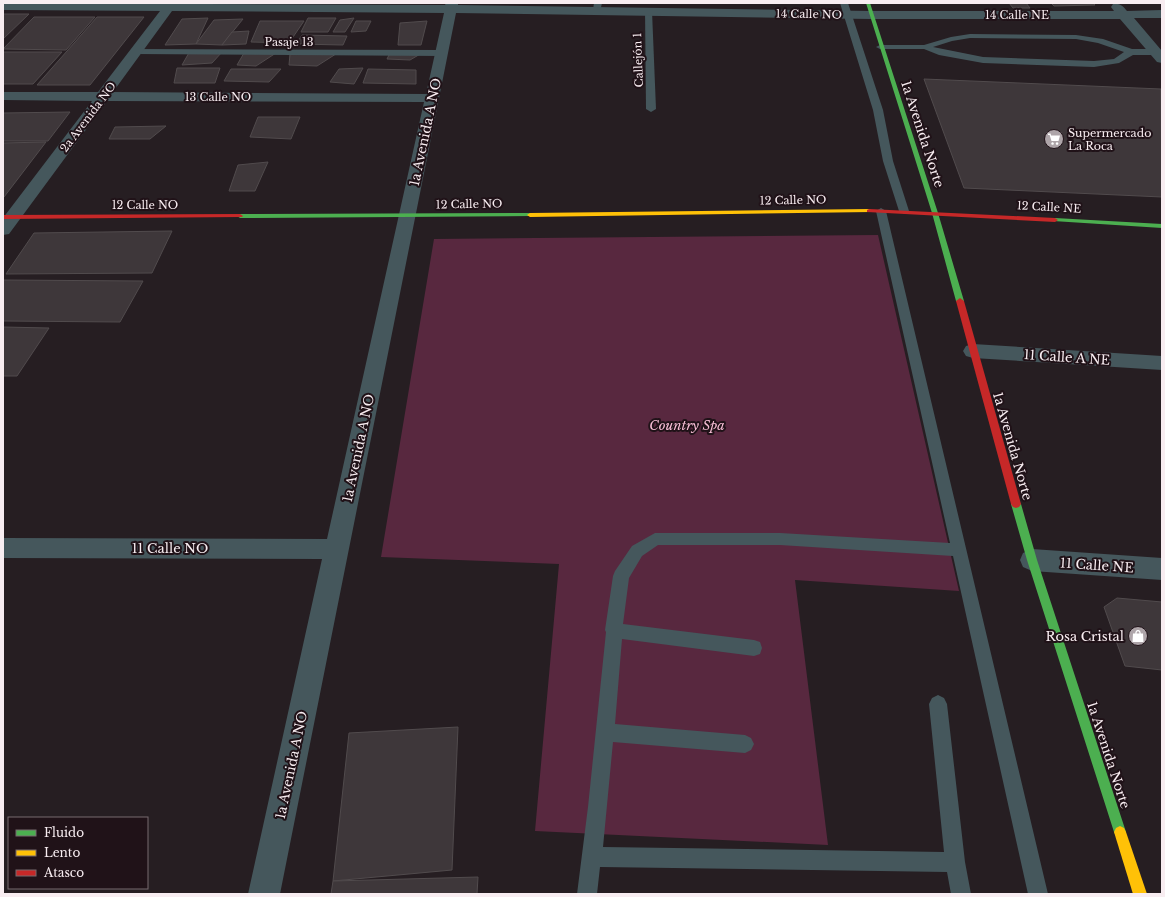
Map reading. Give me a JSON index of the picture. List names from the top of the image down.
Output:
{
  "streets": {
    "street": [
      "14 Calle NO",
      "14 Calle NE",
      "13 Calle NO",
      "2a Avenida NO",
      "1a Avenida A NO",
      "1a Avenida Norte",
      "12 Calle NO",
      "12 Calle NE",
      "11 Calle A NE",
      "11 Calle NO",
      "11 Calle NE"
    ],
    "lane": ["Pasaje 13", "Callejón 1"]
  },
  "crossings": [
    ["14 Calle NO", "14 Calle NE"],
    ["14 Calle NO", "Callejón 1"],
    ["14 Calle NO", "2a Avenida NO"],
    ["14 Calle NO", "1a Avenida A NO"],
    ["14 Calle NO", "1a Avenida Norte"],
    ["14 Calle NE", "1a Avenida Norte"],
    ["Pasaje 13", "2a Avenida NO"],
    ["Pasaje 13", "1a Avenida A NO"],
    ["13 Calle NO", "2a Avenida NO"],
    ["13 Calle NO", "1a Avenida A NO"],
    ["2a Avenida NO", "12 Calle NO"],
    ["1a Avenida A NO", "12 Calle NO"],
    ["1a Avenida A NO", "11 Calle NO"],
    ["1a Avenida Norte", "12 Calle NO"],
    ["1a Avenida Norte", "12 Calle NE"],
    ["1a Avenida Norte", "11 Calle A NE"],
    ["1a Avenida Norte", "11 Calle NE"],
    ["12 Calle NO", "12 Calle NE"]
  ],
  "parks": ["Country Spa"],
  "places": {
    "supermarket": ["Supermercado La Roca"],
    "shop": ["Rosa Cristal"]
  },
  "legend": ["Fluido", "Lento", "Atasco"]
}
